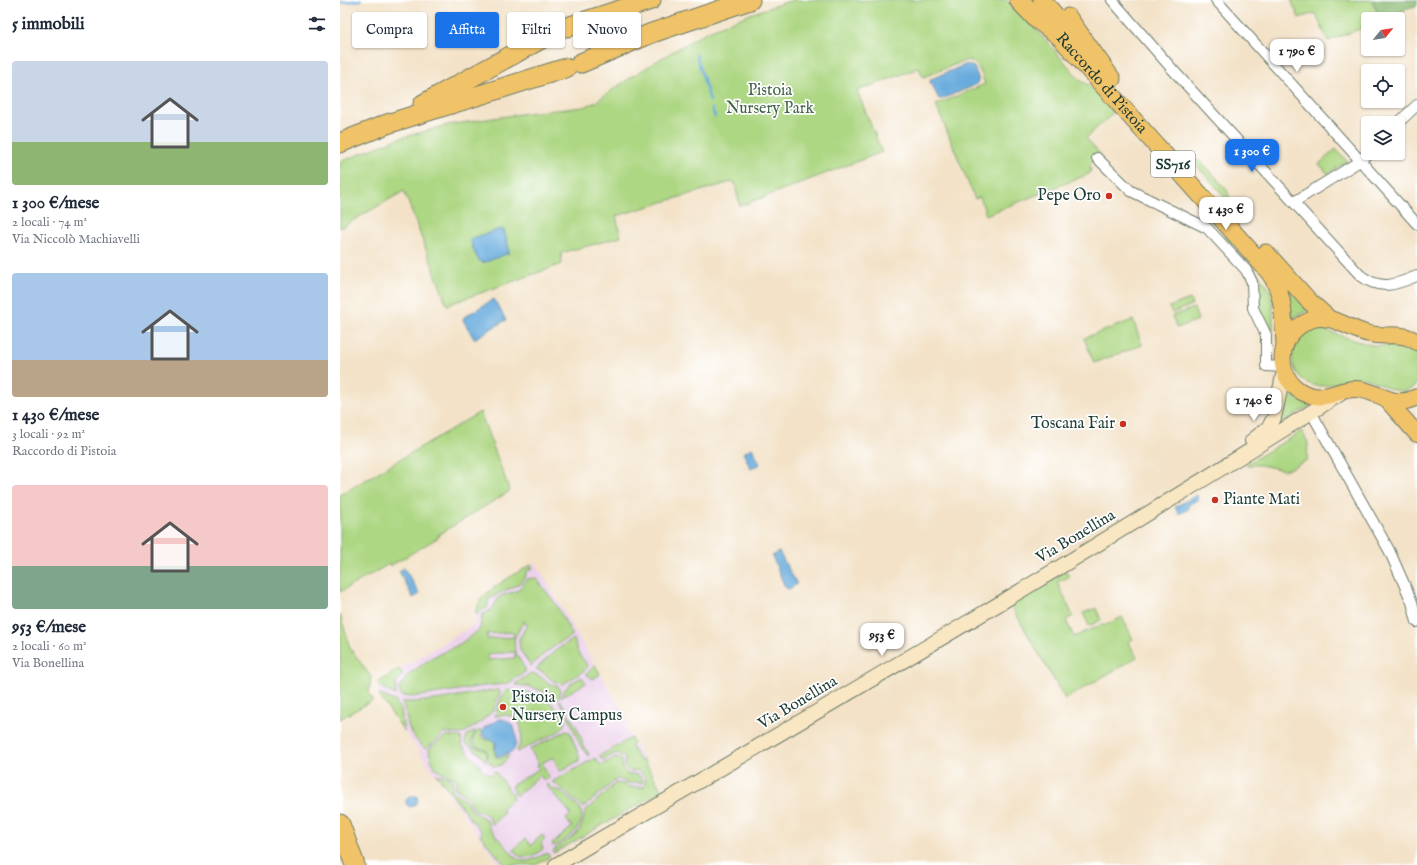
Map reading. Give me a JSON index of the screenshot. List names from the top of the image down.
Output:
{
  "streets": {
    "highway": ["Raccordo di Pistoia", "SS716"],
    "main road": ["Via Bonellina"]
  },
  "parks": ["Pistoia Nursery Park"],
  "places": [
    "Pepe Oro",
    "Toscana Fair",
    "Piante Mati",
    "Pistoia Nursery Campus"
  ],
  "north": "top right",
  "page": {
    "heading": "5 immobili",
    "chip": [
      "Compra",
      "Affitta",
      "Filtri",
      "Nuovo"
    ],
    "price": [
      "1 790 €",
      "1 300 €",
      "1 430 €",
      "1 740 €",
      "953 €"
    ],
    "list": [
      {
        "name": "1 300 €/mese",
        "note": "2 locali · 74 m² · Via Niccolò Machiavelli"
      },
      {
        "name": "1 430 €/mese",
        "note": "3 locali · 92 m² · Raccordo di Pistoia"
      },
      {
        "name": "953 €/mese",
        "note": "2 locali · 60 m² · Via Bonellina"
      }
    ]
  }
}
